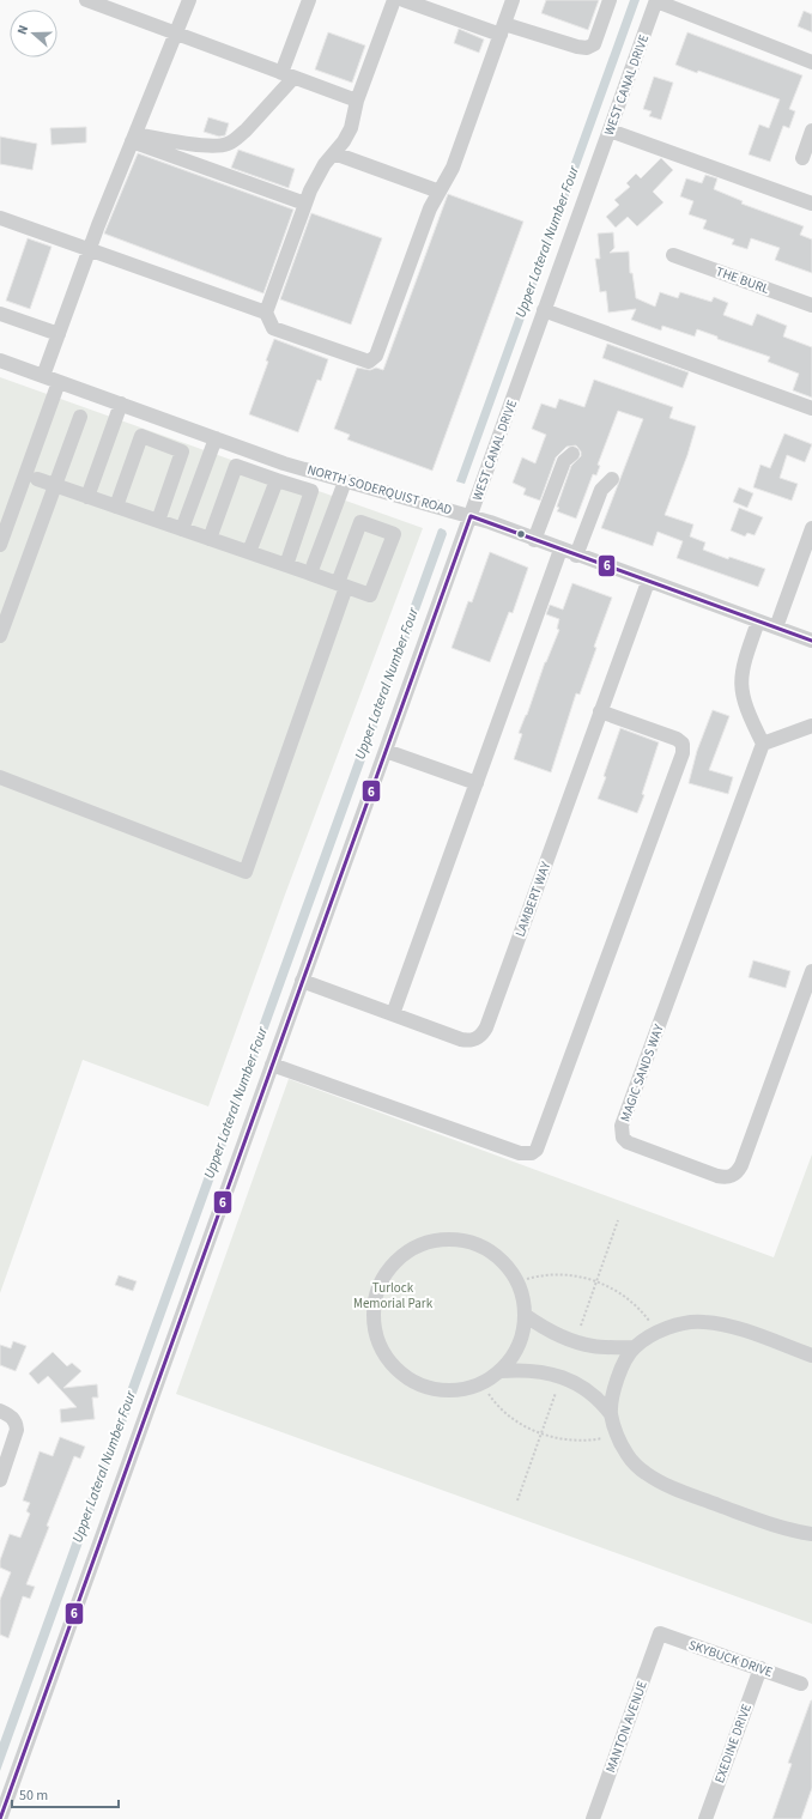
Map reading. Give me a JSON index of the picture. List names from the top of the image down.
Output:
{
  "streets": {
    "street": [
      "WEST CANAL DRIVE",
      "THE BURL",
      "NORTH SODERQUIST ROAD",
      "LAMBERT WAY",
      "MAGIC SANDS WAY",
      "SKYBUCK DRIVE",
      "MANTON AVENUE",
      "EXEDINE DRIVE"
    ]
  },
  "crossings": [
    ["WEST CANAL DRIVE", "NORTH SODERQUIST ROAD"],
    ["WEST CANAL DRIVE", "LAMBERT WAY"],
    ["NORTH SODERQUIST ROAD", "LAMBERT WAY"],
    ["SKYBUCK DRIVE", "MANTON AVENUE"],
    ["SKYBUCK DRIVE", "EXEDINE DRIVE"]
  ],
  "water": ["Upper Lateral Number Four"],
  "parks": ["Turlock Memorial Park"],
  "lines": ["transit line 6"],
  "scale_bar": "50 m",
  "north": "left"
}
